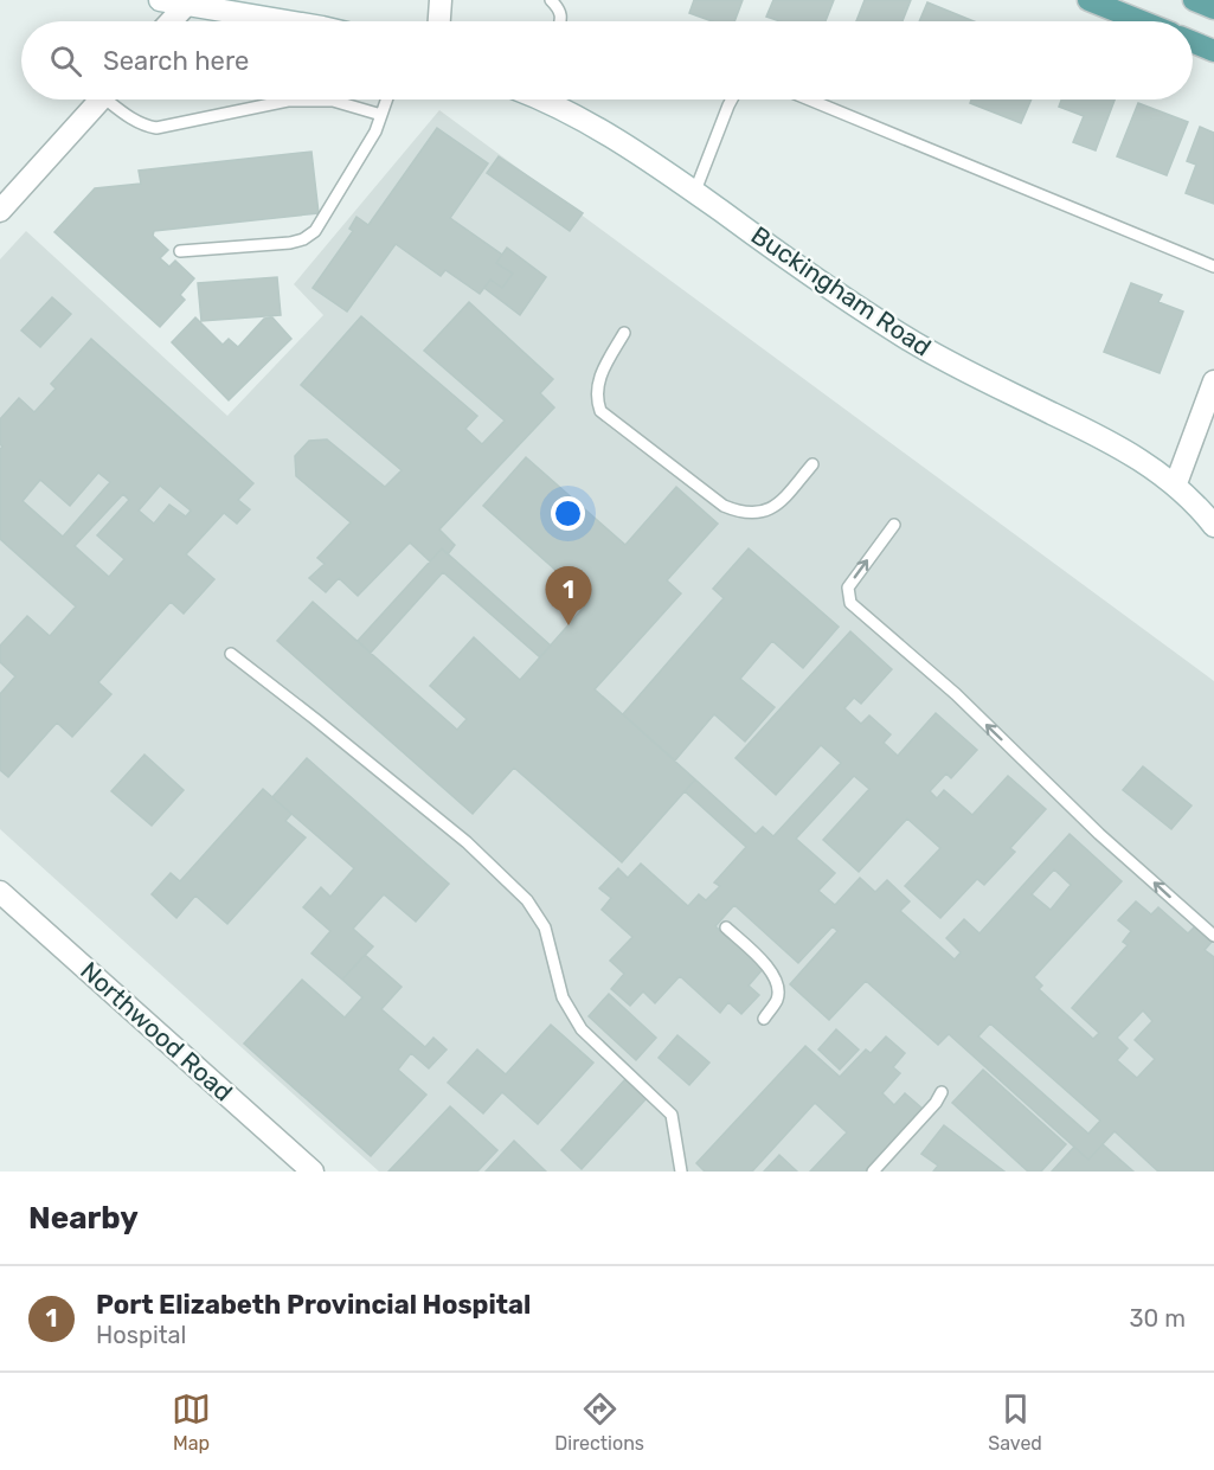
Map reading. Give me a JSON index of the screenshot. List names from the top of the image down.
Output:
{
  "streets": {
    "street": ["Buckingham Road", "Northwood Road"]
  },
  "page": {
    "search": "Search here",
    "pins": "1",
    "heading": "Nearby",
    "list": [
      {
        "mark": "1",
        "name": "Port Elizabeth Provincial Hospital",
        "note": "Hospital",
        "value": "30 m"
      }
    ],
    "nav": ["Map", "Directions", "Saved"]
  }
}
